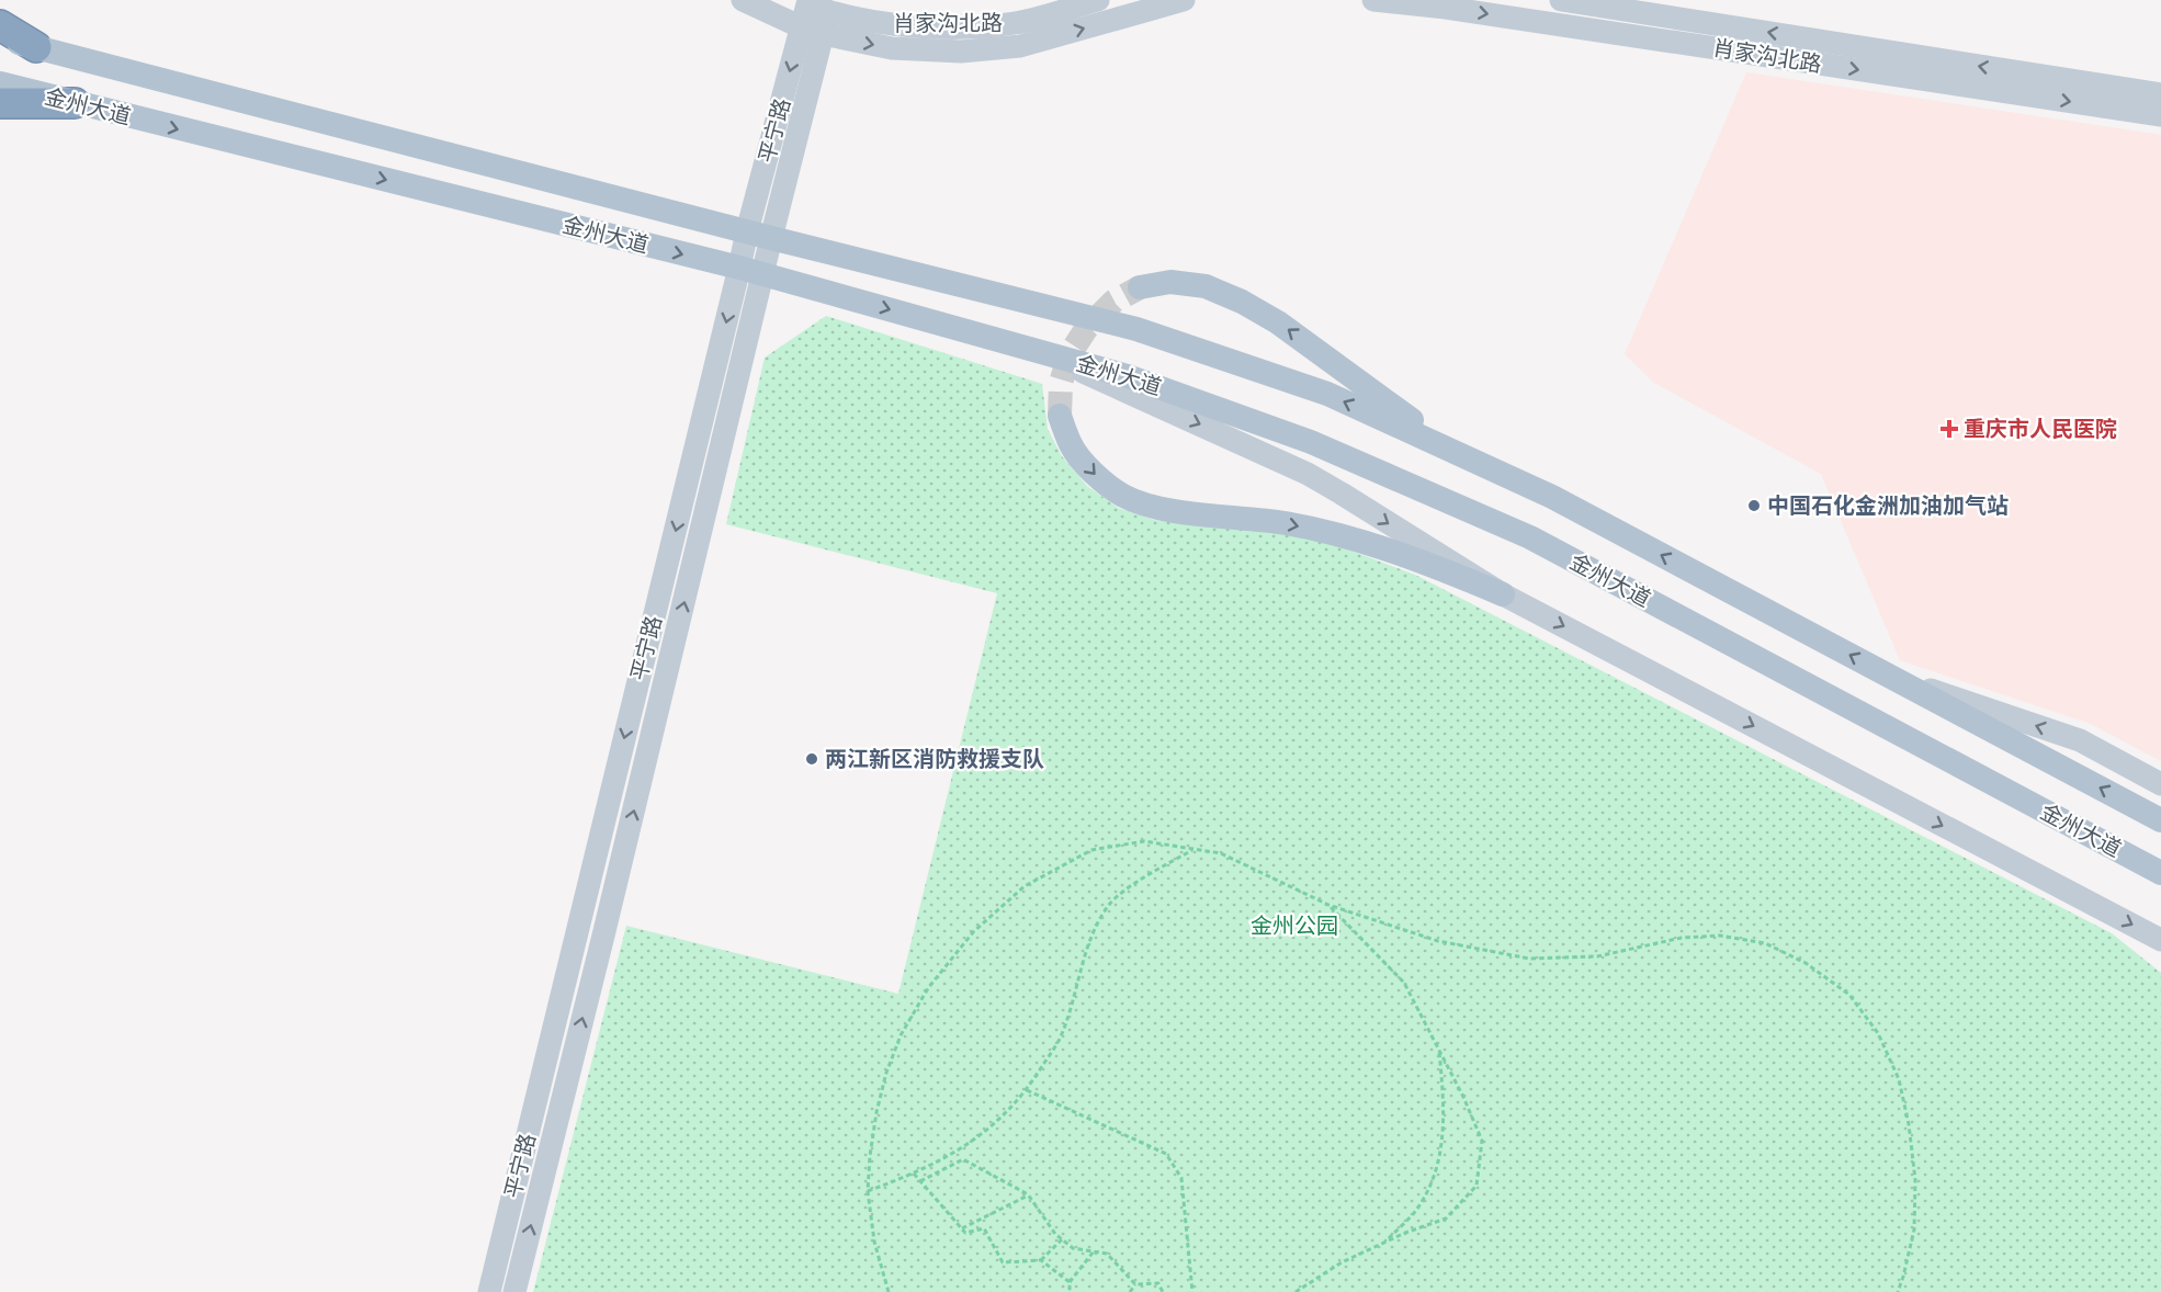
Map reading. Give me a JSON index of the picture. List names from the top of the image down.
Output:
{
  "streets": {
    "main road": ["肖家沟北路", "金州大道", "平宁路"]
  },
  "crossings": [
    ["肖家沟北路", "平宁路"],
    ["金州大道", "平宁路"]
  ],
  "parks": ["金州公园"],
  "places": {
    "health": ["重庆市人民医院"],
    "other": ["中国石化金洲加油加气站", "两江新区消防救援支队"]
  }
}
